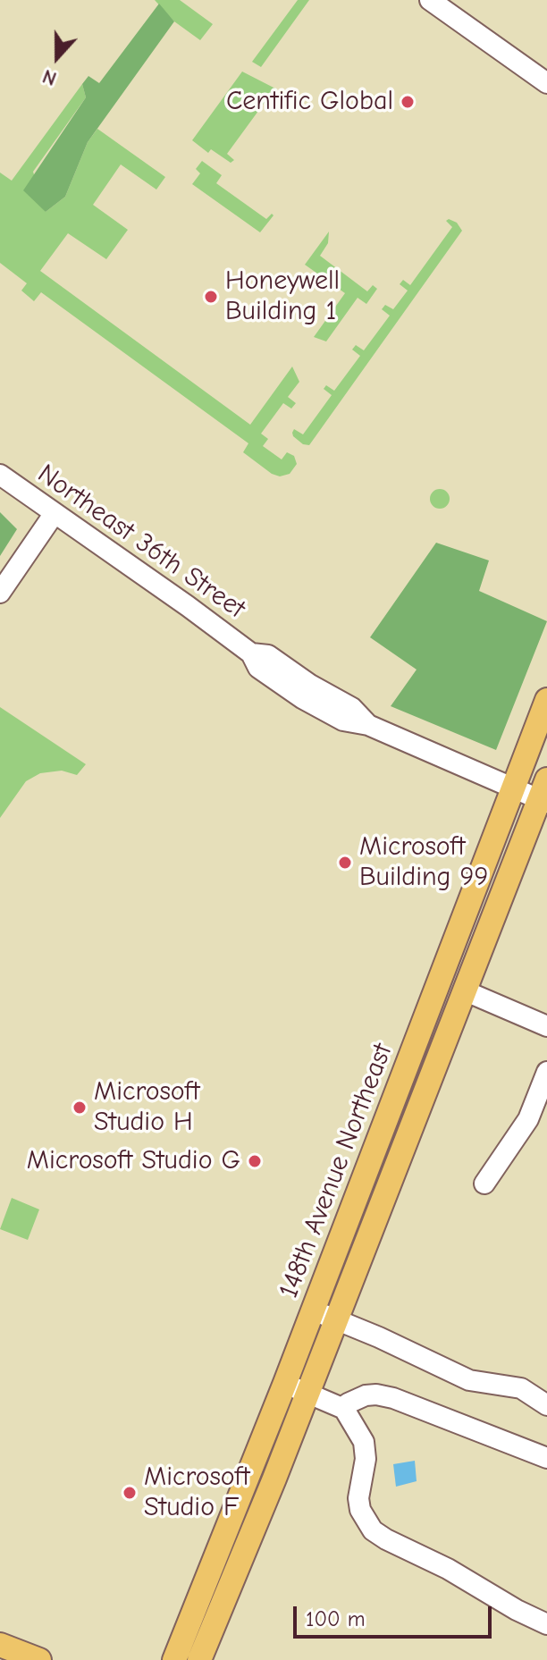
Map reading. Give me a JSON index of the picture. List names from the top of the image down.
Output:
{
  "streets": {
    "main road": ["148th Avenue Northeast"],
    "street": ["Northeast 36th Street"]
  },
  "crossings": [
    ["Northeast 36th Street", "148th Avenue Northeast"]
  ],
  "places": [
    "Centific Global",
    "Honeywell Building 1",
    "Microsoft Building 99",
    "Microsoft Studio H",
    "Microsoft Studio G",
    "Microsoft Studio F"
  ],
  "scale_bar": "100 m",
  "north": "bottom"
}
